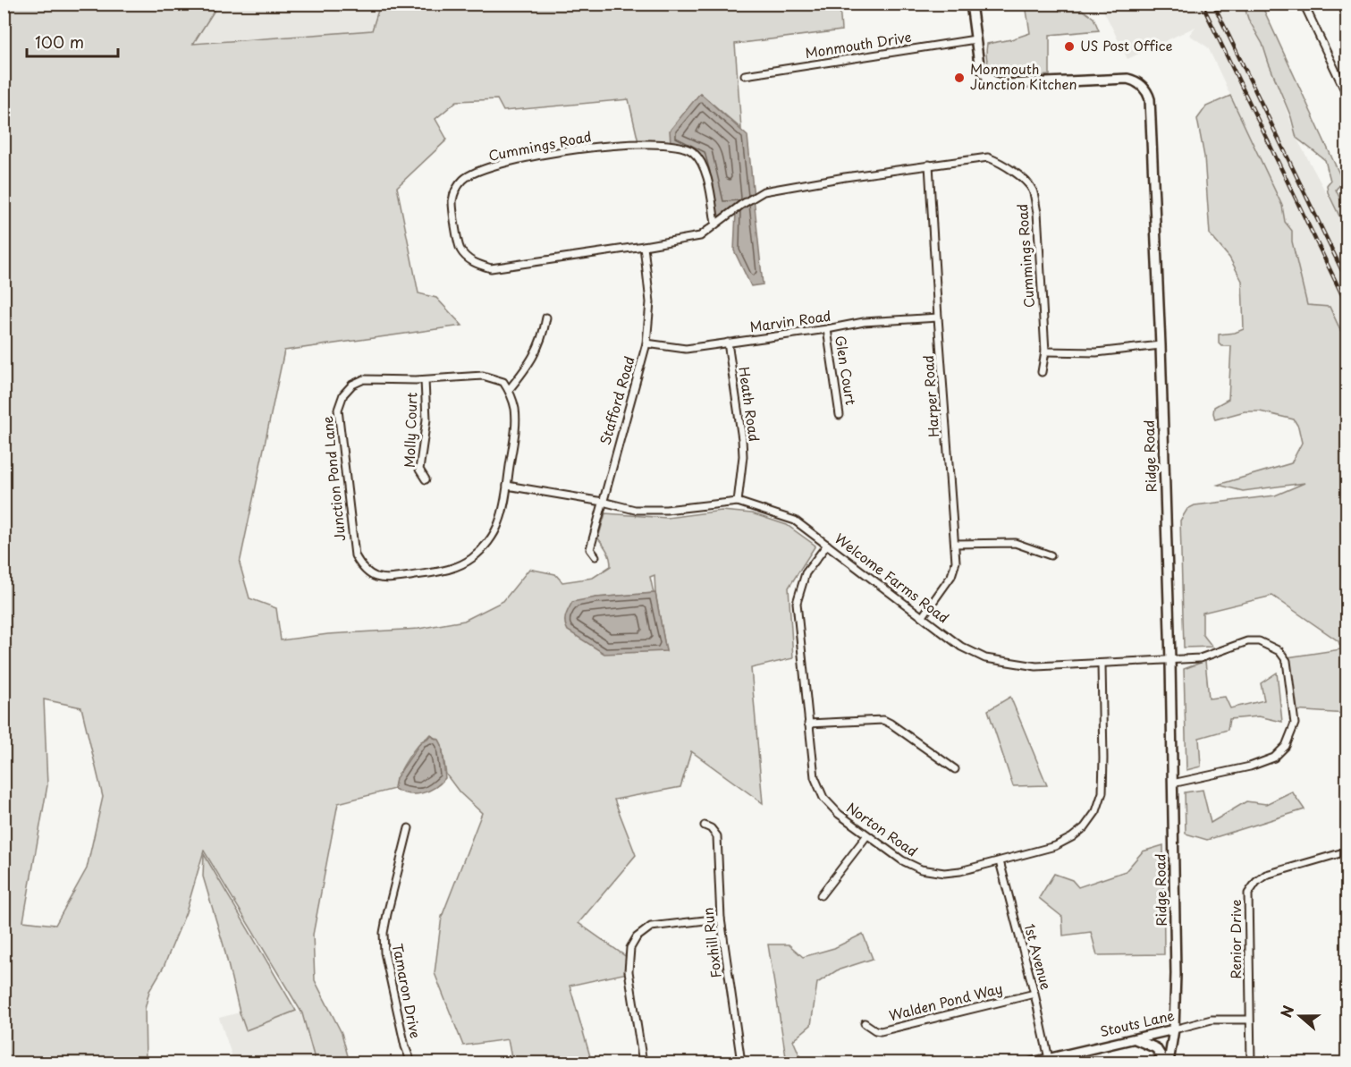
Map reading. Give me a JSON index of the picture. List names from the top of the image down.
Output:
{
  "streets": {
    "street": [
      "Monmouth Drive",
      "Cummings Road",
      "Marvin Road",
      "Glen Court",
      "Harper Road",
      "Stafford Road",
      "Heath Road",
      "Molly Court",
      "Ridge Road",
      "Junction Pond Lane",
      "Welcome Farms Road",
      "Norton Road",
      "Renior Drive",
      "Foxhill Run",
      "1st Avenue",
      "Tamaron Drive",
      "Walden Pond Way",
      "Stouts Lane"
    ]
  },
  "crossings": [
    ["Monmouth Drive", "Ridge Road"],
    ["Cummings Road", "Harper Road"],
    ["Cummings Road", "Stafford Road"],
    ["Marvin Road", "Glen Court"],
    ["Marvin Road", "Harper Road"],
    ["Marvin Road", "Stafford Road"],
    ["Marvin Road", "Heath Road"],
    ["Harper Road", "Welcome Farms Road"],
    ["Stafford Road", "Welcome Farms Road"],
    ["Heath Road", "Welcome Farms Road"],
    ["Molly Court", "Junction Pond Lane"],
    ["Ridge Road", "Welcome Farms Road"],
    ["Ridge Road", "Stouts Lane"],
    ["Welcome Farms Road", "Norton Road"],
    ["Norton Road", "1st Avenue"],
    ["Renior Drive", "Stouts Lane"],
    ["1st Avenue", "Walden Pond Way"],
    ["1st Avenue", "Stouts Lane"]
  ],
  "places": ["US Post Office", "Monmouth Junction Kitchen"],
  "scale_bar": "100 m",
  "north": "left"
}
